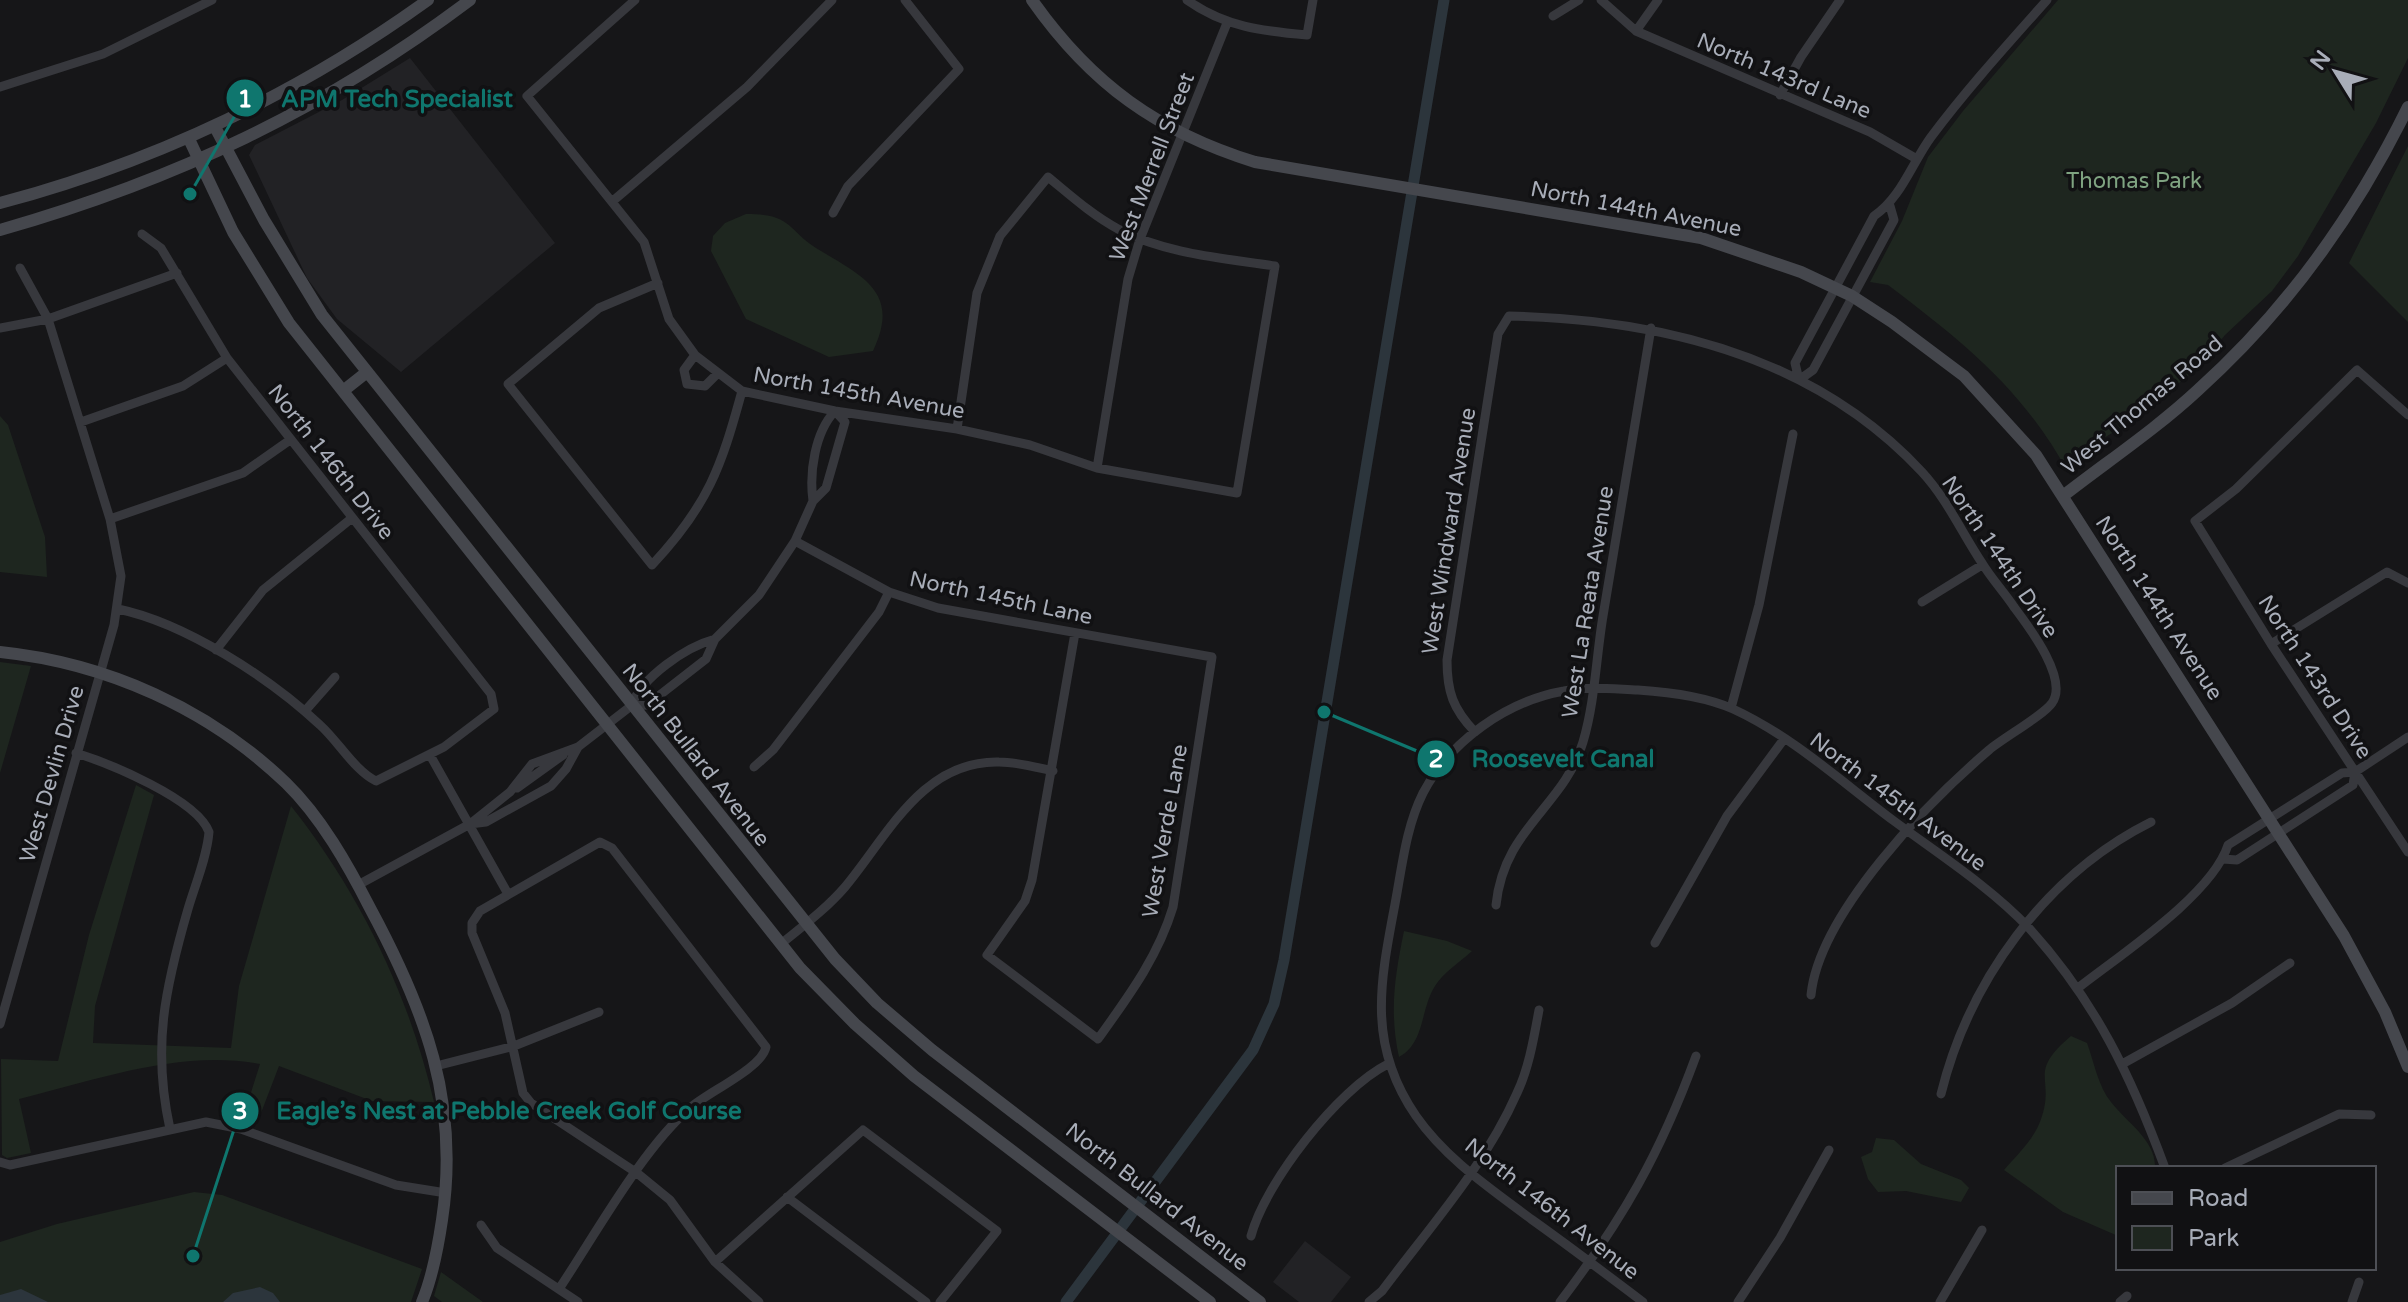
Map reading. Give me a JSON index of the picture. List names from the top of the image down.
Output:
{
  "streets": {
    "main road": ["North 144th Avenue", "West Thomas Road", "North Bullard Avenue"],
    "street": [
      "North 143rd Lane",
      "West Merrell Street",
      "North 145th Avenue",
      "North 146th Drive",
      "West Windward Avenue",
      "North 144th Drive",
      "North 145th Lane",
      "West La Reata Avenue",
      "North 143rd Drive",
      "West Devlin Drive",
      "West Verde Lane",
      "North 146th Avenue"
    ]
  },
  "crossings": [
    ["West Merrell Street", "North 144th Avenue"],
    ["West Merrell Street", "North 145th Avenue"],
    ["North 144th Avenue", "West Thomas Road"],
    ["North 145th Avenue", "West Windward Avenue"],
    ["North 145th Avenue", "North 144th Drive"],
    ["North 145th Avenue", "West La Reata Avenue"],
    ["West Windward Avenue", "North 144th Drive"],
    ["North 144th Drive", "West La Reata Avenue"],
    ["North 145th Lane", "West Verde Lane"]
  ],
  "parks": ["Thomas Park"],
  "places": ["APM Tech Specialist", "Roosevelt Canal", "Eagle’s Nest at Pebble Creek Golf Course"],
  "legend": ["Road", "Park"],
  "north": "top left"
}
